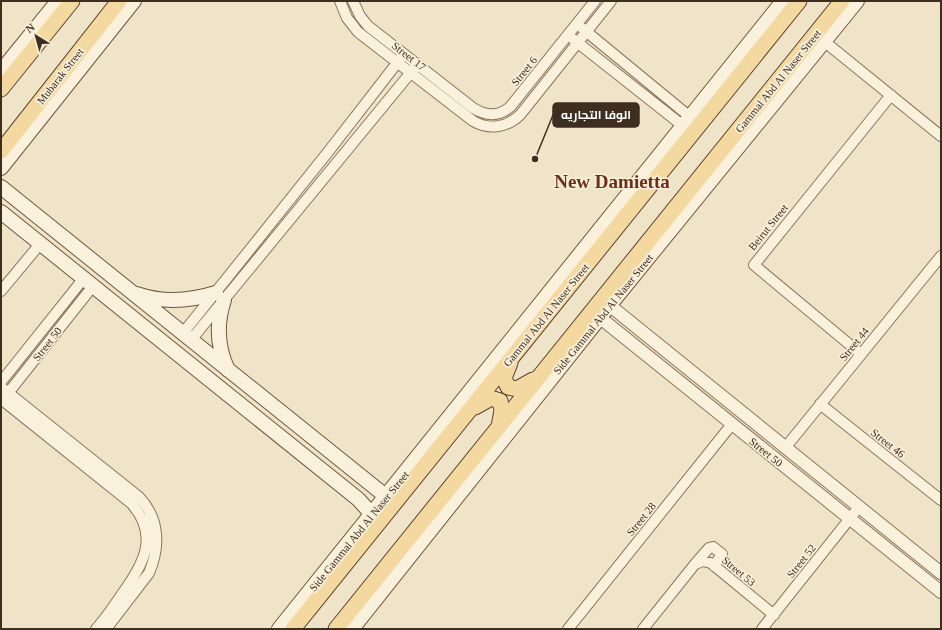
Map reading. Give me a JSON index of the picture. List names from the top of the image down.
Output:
{
  "streets": {
    "main road": ["Mubarak Street", "Gammal Abd Al Naser Street", "Side Gammal Abd Al Naser Street"],
    "street": [
      "Street 17",
      "Street 6",
      "Beirut Street",
      "Street 50",
      "Street 44",
      "Street 46",
      "Street 28",
      "Street 52",
      "Street 53"
    ]
  },
  "crossings": [
    ["Street 17", "Street 6"],
    ["Gammal Abd Al Naser Street", "Side Gammal Abd Al Naser Street"],
    ["Gammal Abd Al Naser Street", "Street 50"],
    ["Beirut Street", "Street 44"],
    ["Side Gammal Abd Al Naser Street", "Street 50"],
    ["Street 50", "Street 44"],
    ["Street 50", "Street 28"],
    ["Street 50", "Street 52"],
    ["Street 44", "Street 46"],
    ["Street 52", "Street 53"]
  ],
  "districts": ["New Damietta"],
  "places": ["الوفا التجاريه"],
  "north": "top left"
}
